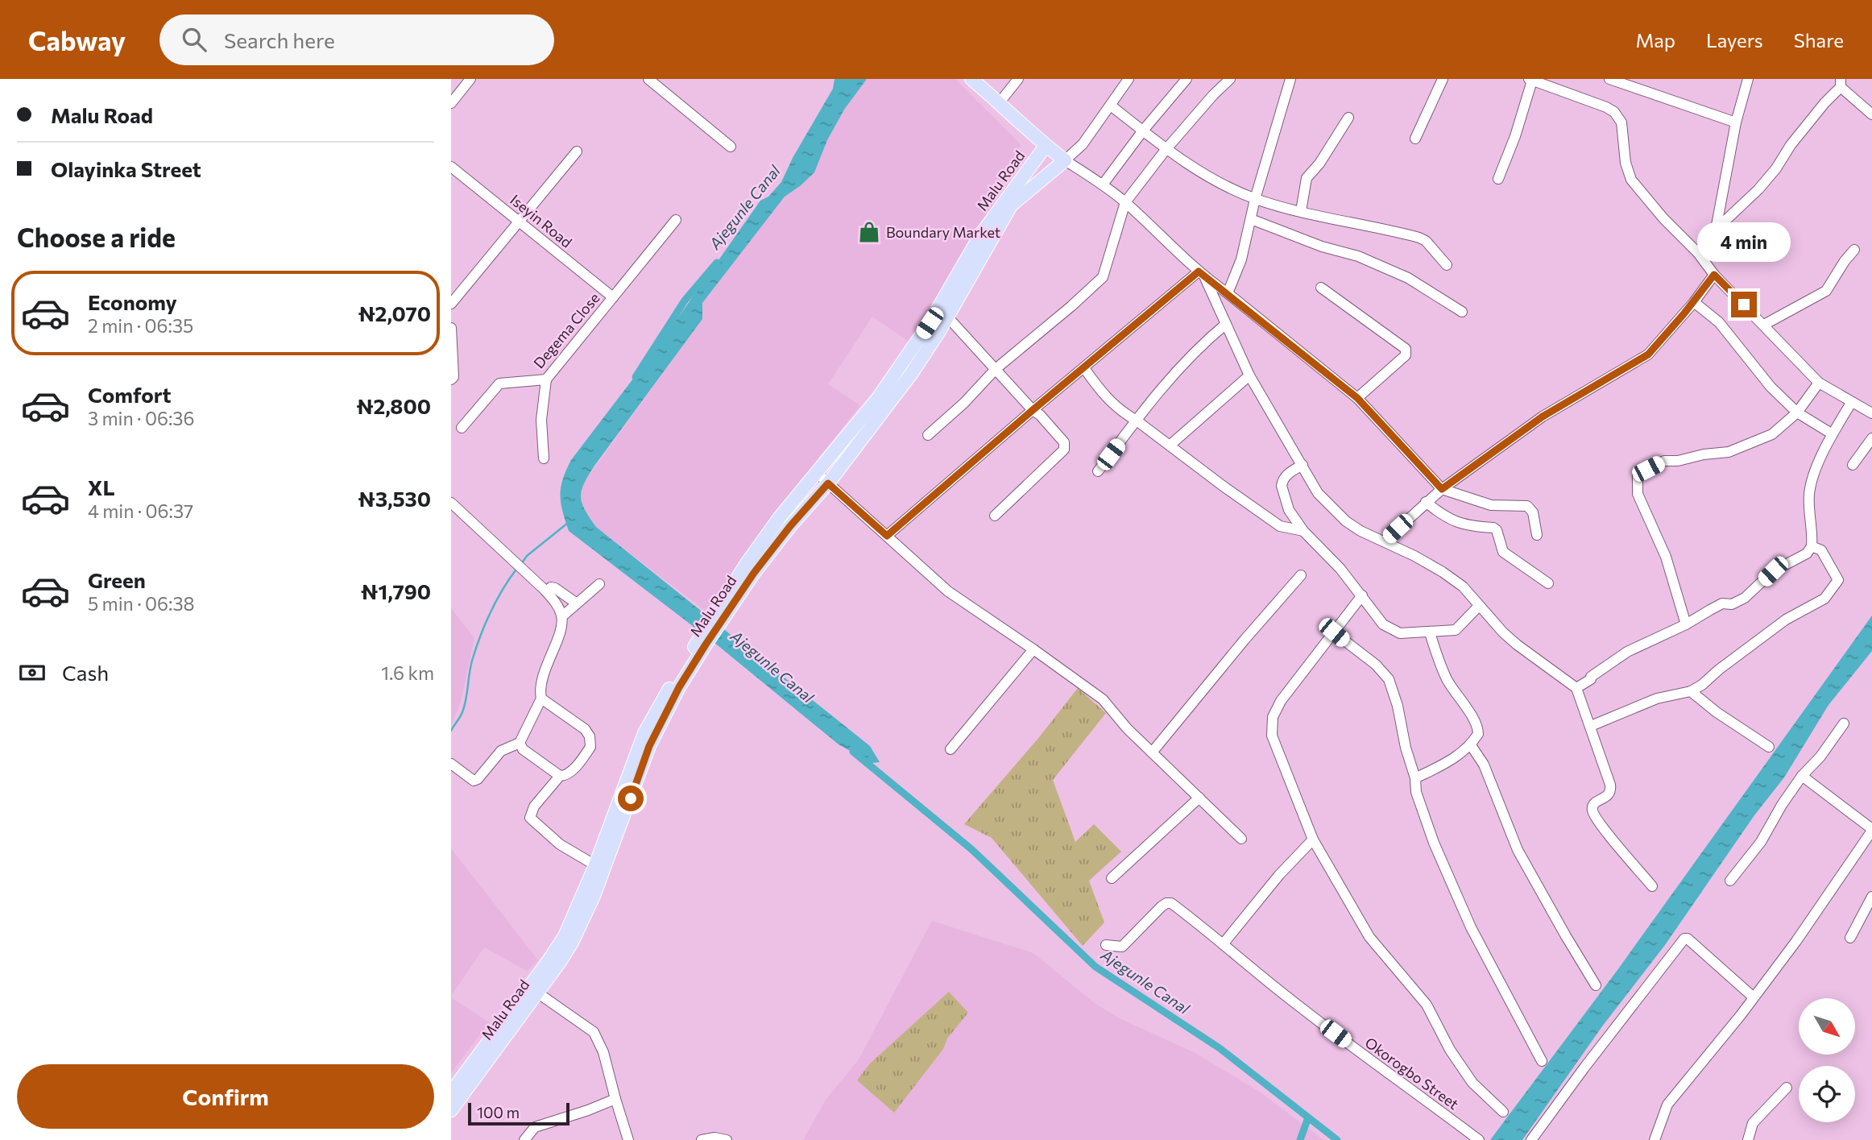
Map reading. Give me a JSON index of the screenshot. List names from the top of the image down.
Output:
{
  "streets": {
    "main road": ["Malu Road"],
    "street": ["Iseyin Road", "Degema Close", "Okorogbo Street"]
  },
  "crossings": [
    ["Iseyin Road", "Degema Close"]
  ],
  "water": ["Ajegunle Canal"],
  "places": {
    "shop": ["Boundary Market"]
  },
  "scale_bar": "100 m",
  "north": "bottom right",
  "page": {
    "header": "Cabway",
    "search": "Search here",
    "nav": ["Map", "Layers", "Share"],
    "banner": ["Malu Road", "Olayinka Street"],
    "heading": "Choose a ride",
    "bubble": "4 min",
    "list": [
      {
        "name": "Economy",
        "note": "2 min · 06:35",
        "value": "₦2,070"
      },
      {
        "name": "Comfort",
        "note": "3 min · 06:36",
        "value": "₦2,800"
      },
      {
        "name": "XL",
        "note": "4 min · 06:37",
        "value": "₦3,530"
      },
      {
        "name": "Green",
        "note": "5 min · 06:38",
        "value": "₦1,790"
      }
    ],
    "pay": ["Cash", "1.6 km"],
    "buttons": "Confirm",
    "scale": "100 m"
  }
}
